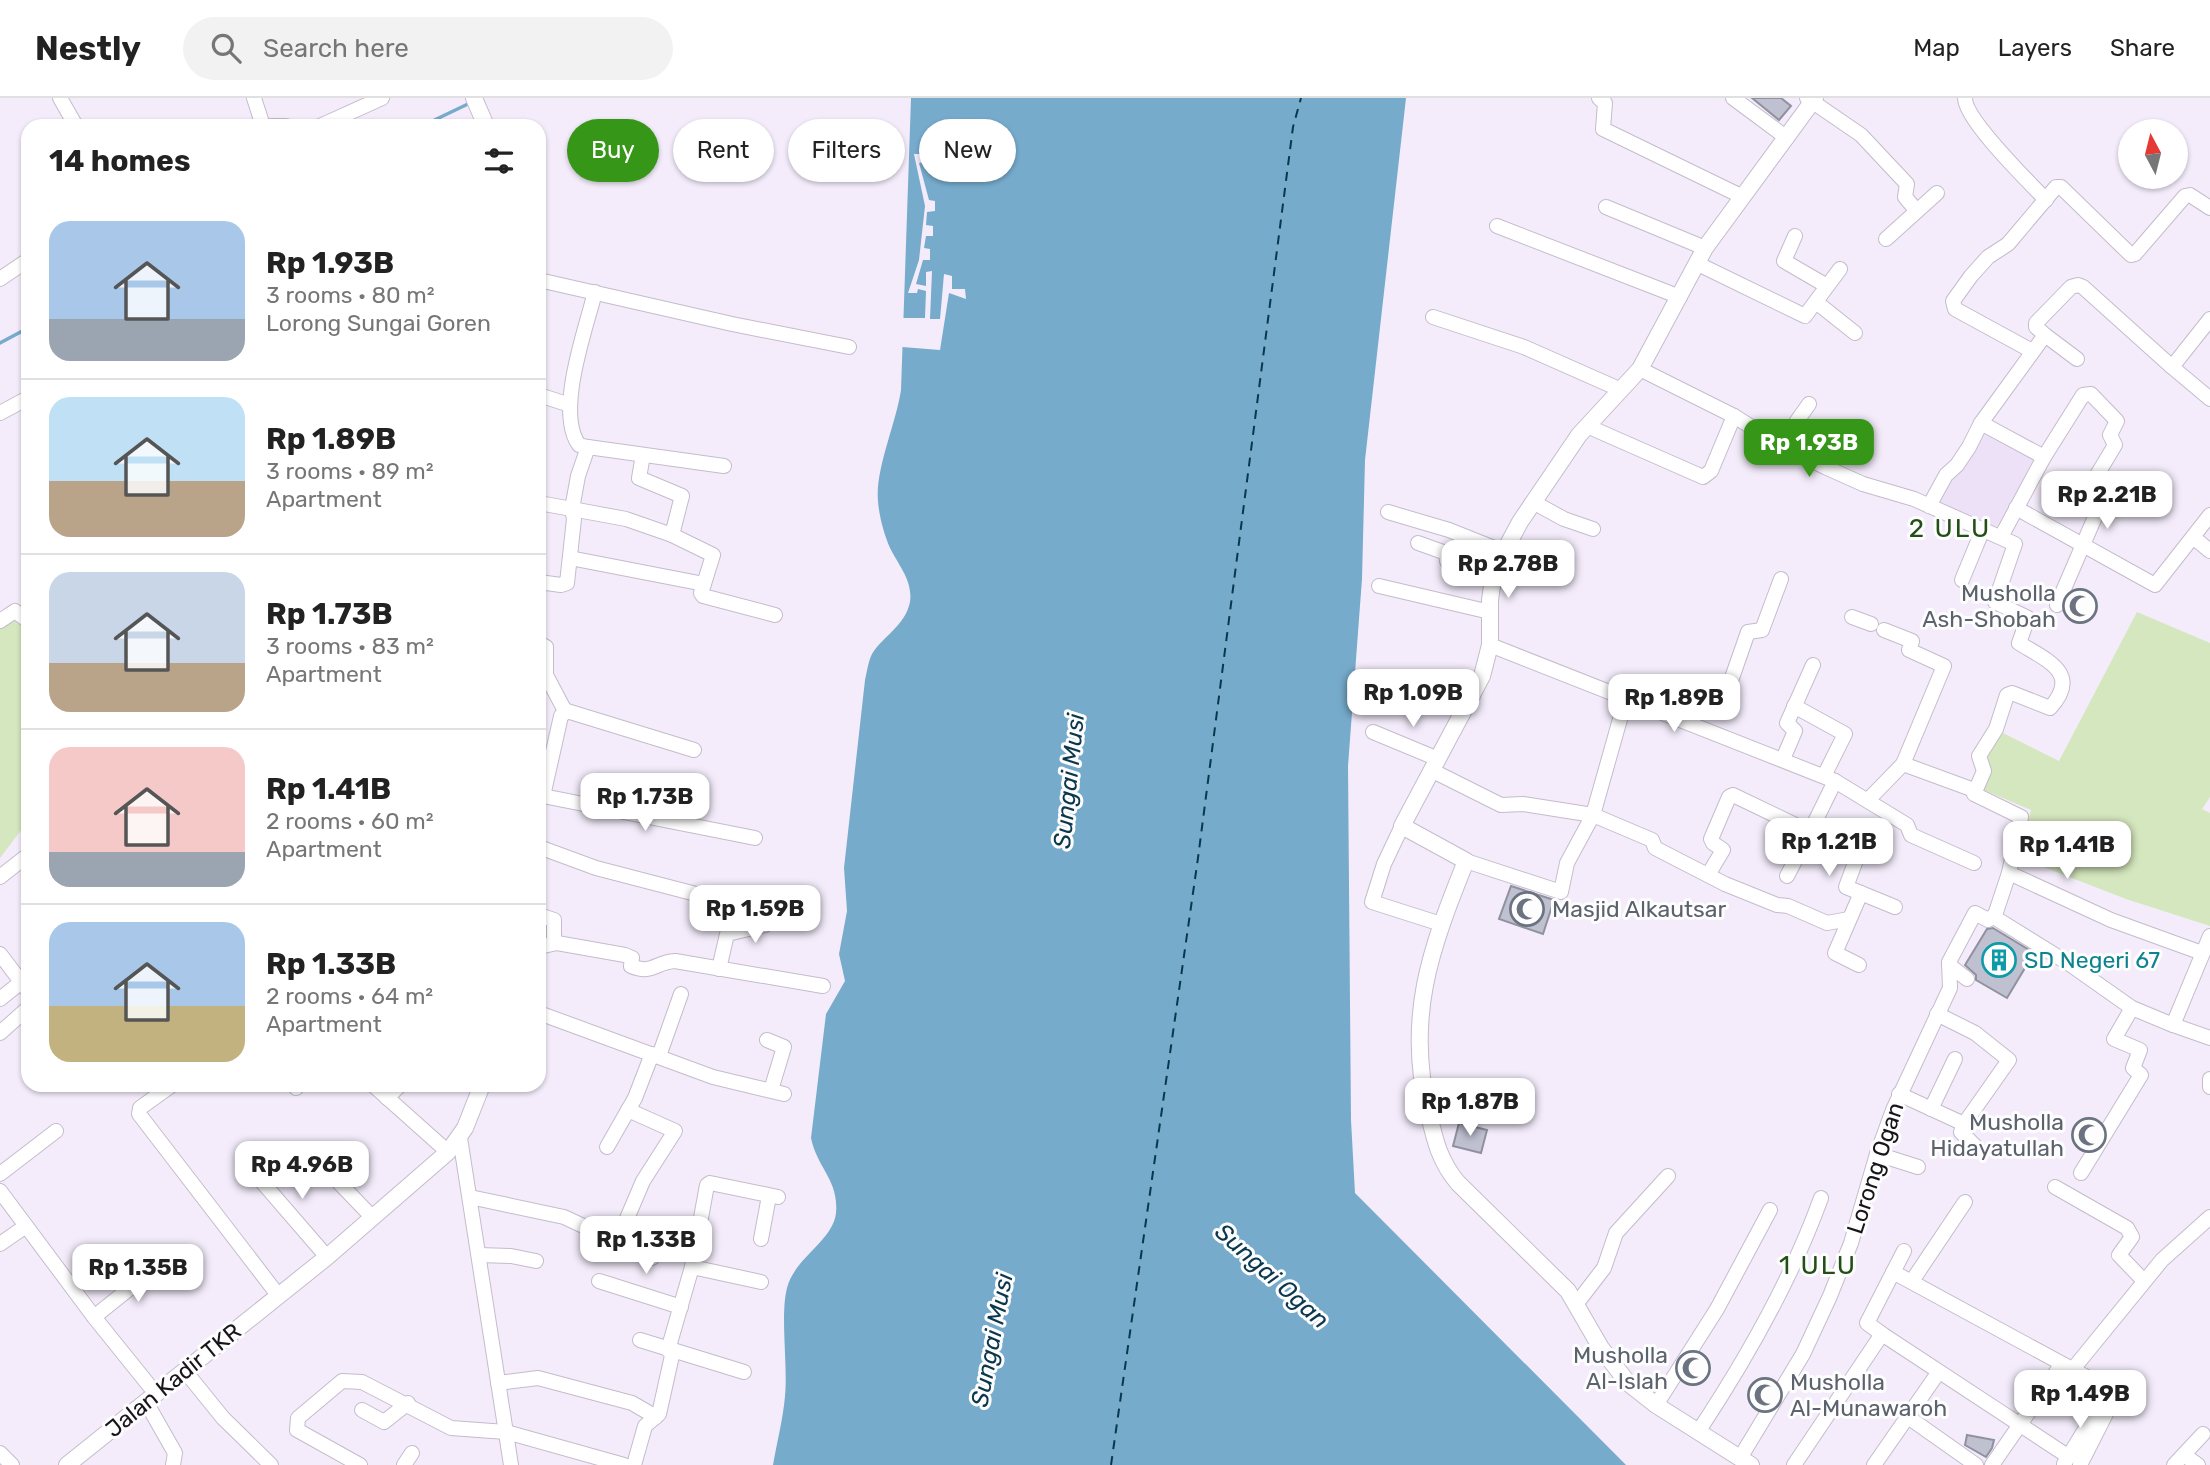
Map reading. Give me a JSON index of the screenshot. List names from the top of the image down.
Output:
{
  "streets": {
    "street": ["Lorong Ogan", "Jalan Kadir TKR"]
  },
  "districts": ["2 ULU", "1 ULU"],
  "water": ["Sungai Musi", "Sungai Ogan"],
  "places": {
    "mosque": [
      "Musholla Ash-Shobah",
      "Masjid Alkautsar",
      "Musholla Hidayatullah",
      "Musholla Al-Islah",
      "Musholla Al-Munawaroh"
    ],
    "building": ["SD Negeri 67"]
  },
  "north": "top",
  "page": {
    "header": "Nestly",
    "search": "Search here",
    "nav": ["Map", "Layers", "Share"],
    "chip": [
      "Buy",
      "Rent",
      "Filters",
      "New"
    ],
    "heading": "14 homes",
    "list": [
      {
        "name": "Rp 1.93B",
        "note": "3 rooms · 80 m² · Lorong Sungai Goren"
      },
      {
        "name": "Rp 1.89B",
        "note": "3 rooms · 89 m² · Apartment"
      },
      {
        "name": "Rp 1.73B",
        "note": "3 rooms · 83 m² · Apartment"
      },
      {
        "name": "Rp 1.41B",
        "note": "2 rooms · 60 m² · Apartment"
      },
      {
        "name": "Rp 1.33B",
        "note": "2 rooms · 64 m² · Apartment"
      }
    ],
    "price": [
      "Rp 1.93B",
      "Rp 2.21B",
      "Rp 2.78B",
      "Rp 1.09B",
      "Rp 1.89B",
      "Rp 1.73B",
      "Rp 1.21B",
      "Rp 1.41B",
      "Rp 1.59B",
      "Rp 1.87B",
      "Rp 4.96B",
      "Rp 1.33B",
      "Rp 1.35B",
      "Rp 1.49B"
    ]
  }
}
